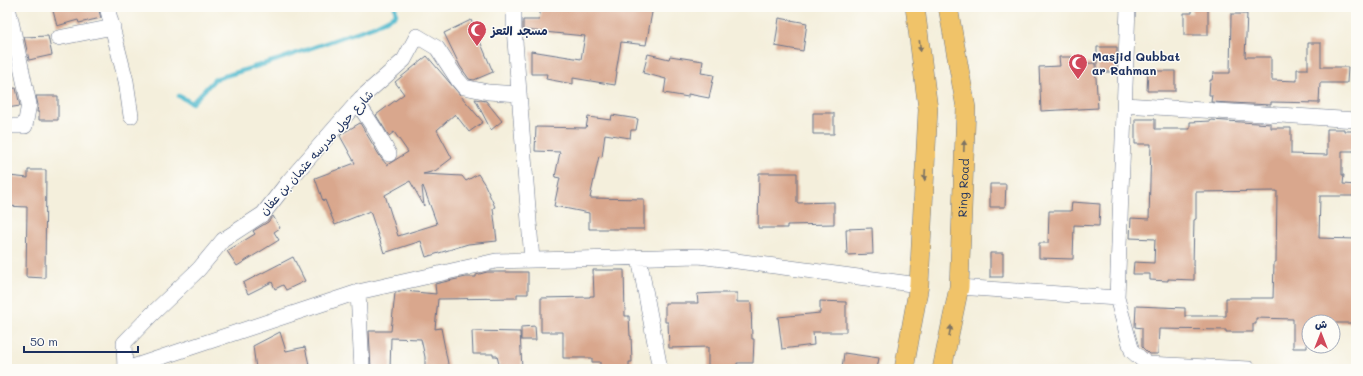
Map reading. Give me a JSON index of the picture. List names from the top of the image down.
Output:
{
  "streets": {
    "main road": ["Ring Road"],
    "street": ["شارع حول مدرسه عثمان بن عفان"]
  },
  "places": {
    "mosque": ["مسجد التعز", "Masjid Qubbat ar Rahman"]
  },
  "scale_bar": "50 m",
  "north": "top"
}
